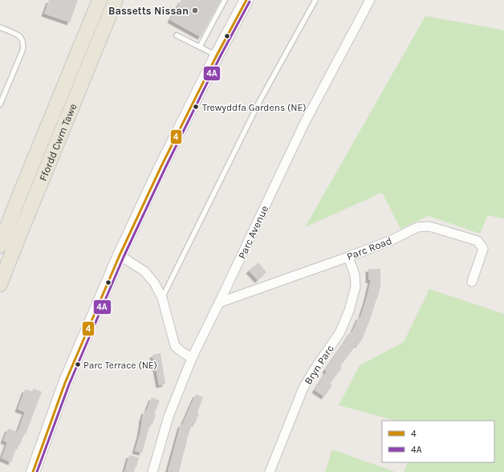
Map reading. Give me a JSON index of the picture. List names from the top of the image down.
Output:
{
  "streets": {
    "main road": ["Ffordd Cwm Tawe"],
    "street": ["Parc Avenue", "Parc Road", "Bryn Parc"]
  },
  "crossings": [
    ["Parc Avenue", "Parc Road"],
    ["Parc Road", "Bryn Parc"]
  ],
  "places": ["Bassetts Nissan", "Trewyddfa Gardens (NE)", "Parc Terrace (NE)"],
  "lines": ["transit line 4", "transit line 4A"],
  "legend": ["4", "4A"]
}
